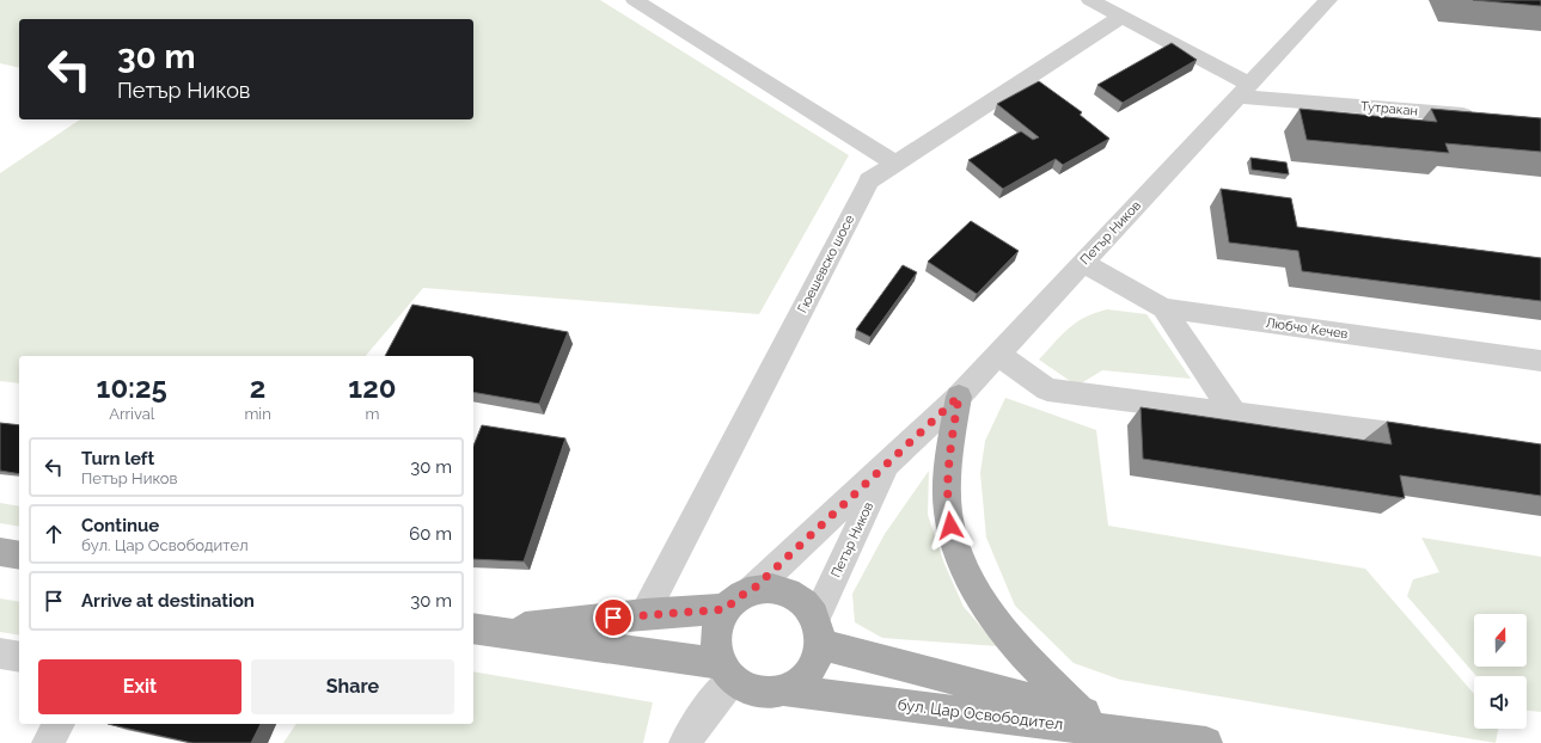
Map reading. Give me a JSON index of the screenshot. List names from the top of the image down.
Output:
{
  "streets": {
    "main road": ["бул. Цар Освободител"],
    "street": [
      "Тутракан",
      "Петър Ников",
      "Гюешевско шосе",
      "Любчо Кечев"
    ]
  },
  "crossings": [
    ["Тутракан", "Петър Ников"],
    ["Петър Ников", "Любчо Кечев"],
    ["Петър Ников", "бул. Цар Освободител"],
    ["Гюешевско шосе", "бул. Цар Освободител"]
  ],
  "north": "top",
  "page": {
    "turn": ["30 m", "Петър Ников"],
    "eta": [
      "10:25",
      "Arrival",
      "2",
      "min",
      "120",
      "m"
    ],
    "list": [
      {
        "name": "Turn left",
        "note": "Петър Ников",
        "value": "30 m"
      },
      {
        "name": "Continue",
        "note": "бул. Цар Освободител",
        "value": "60 m"
      },
      {
        "name": "Arrive at destination",
        "value": "30 m"
      }
    ],
    "buttons": ["Exit", "Share"]
  }
}
